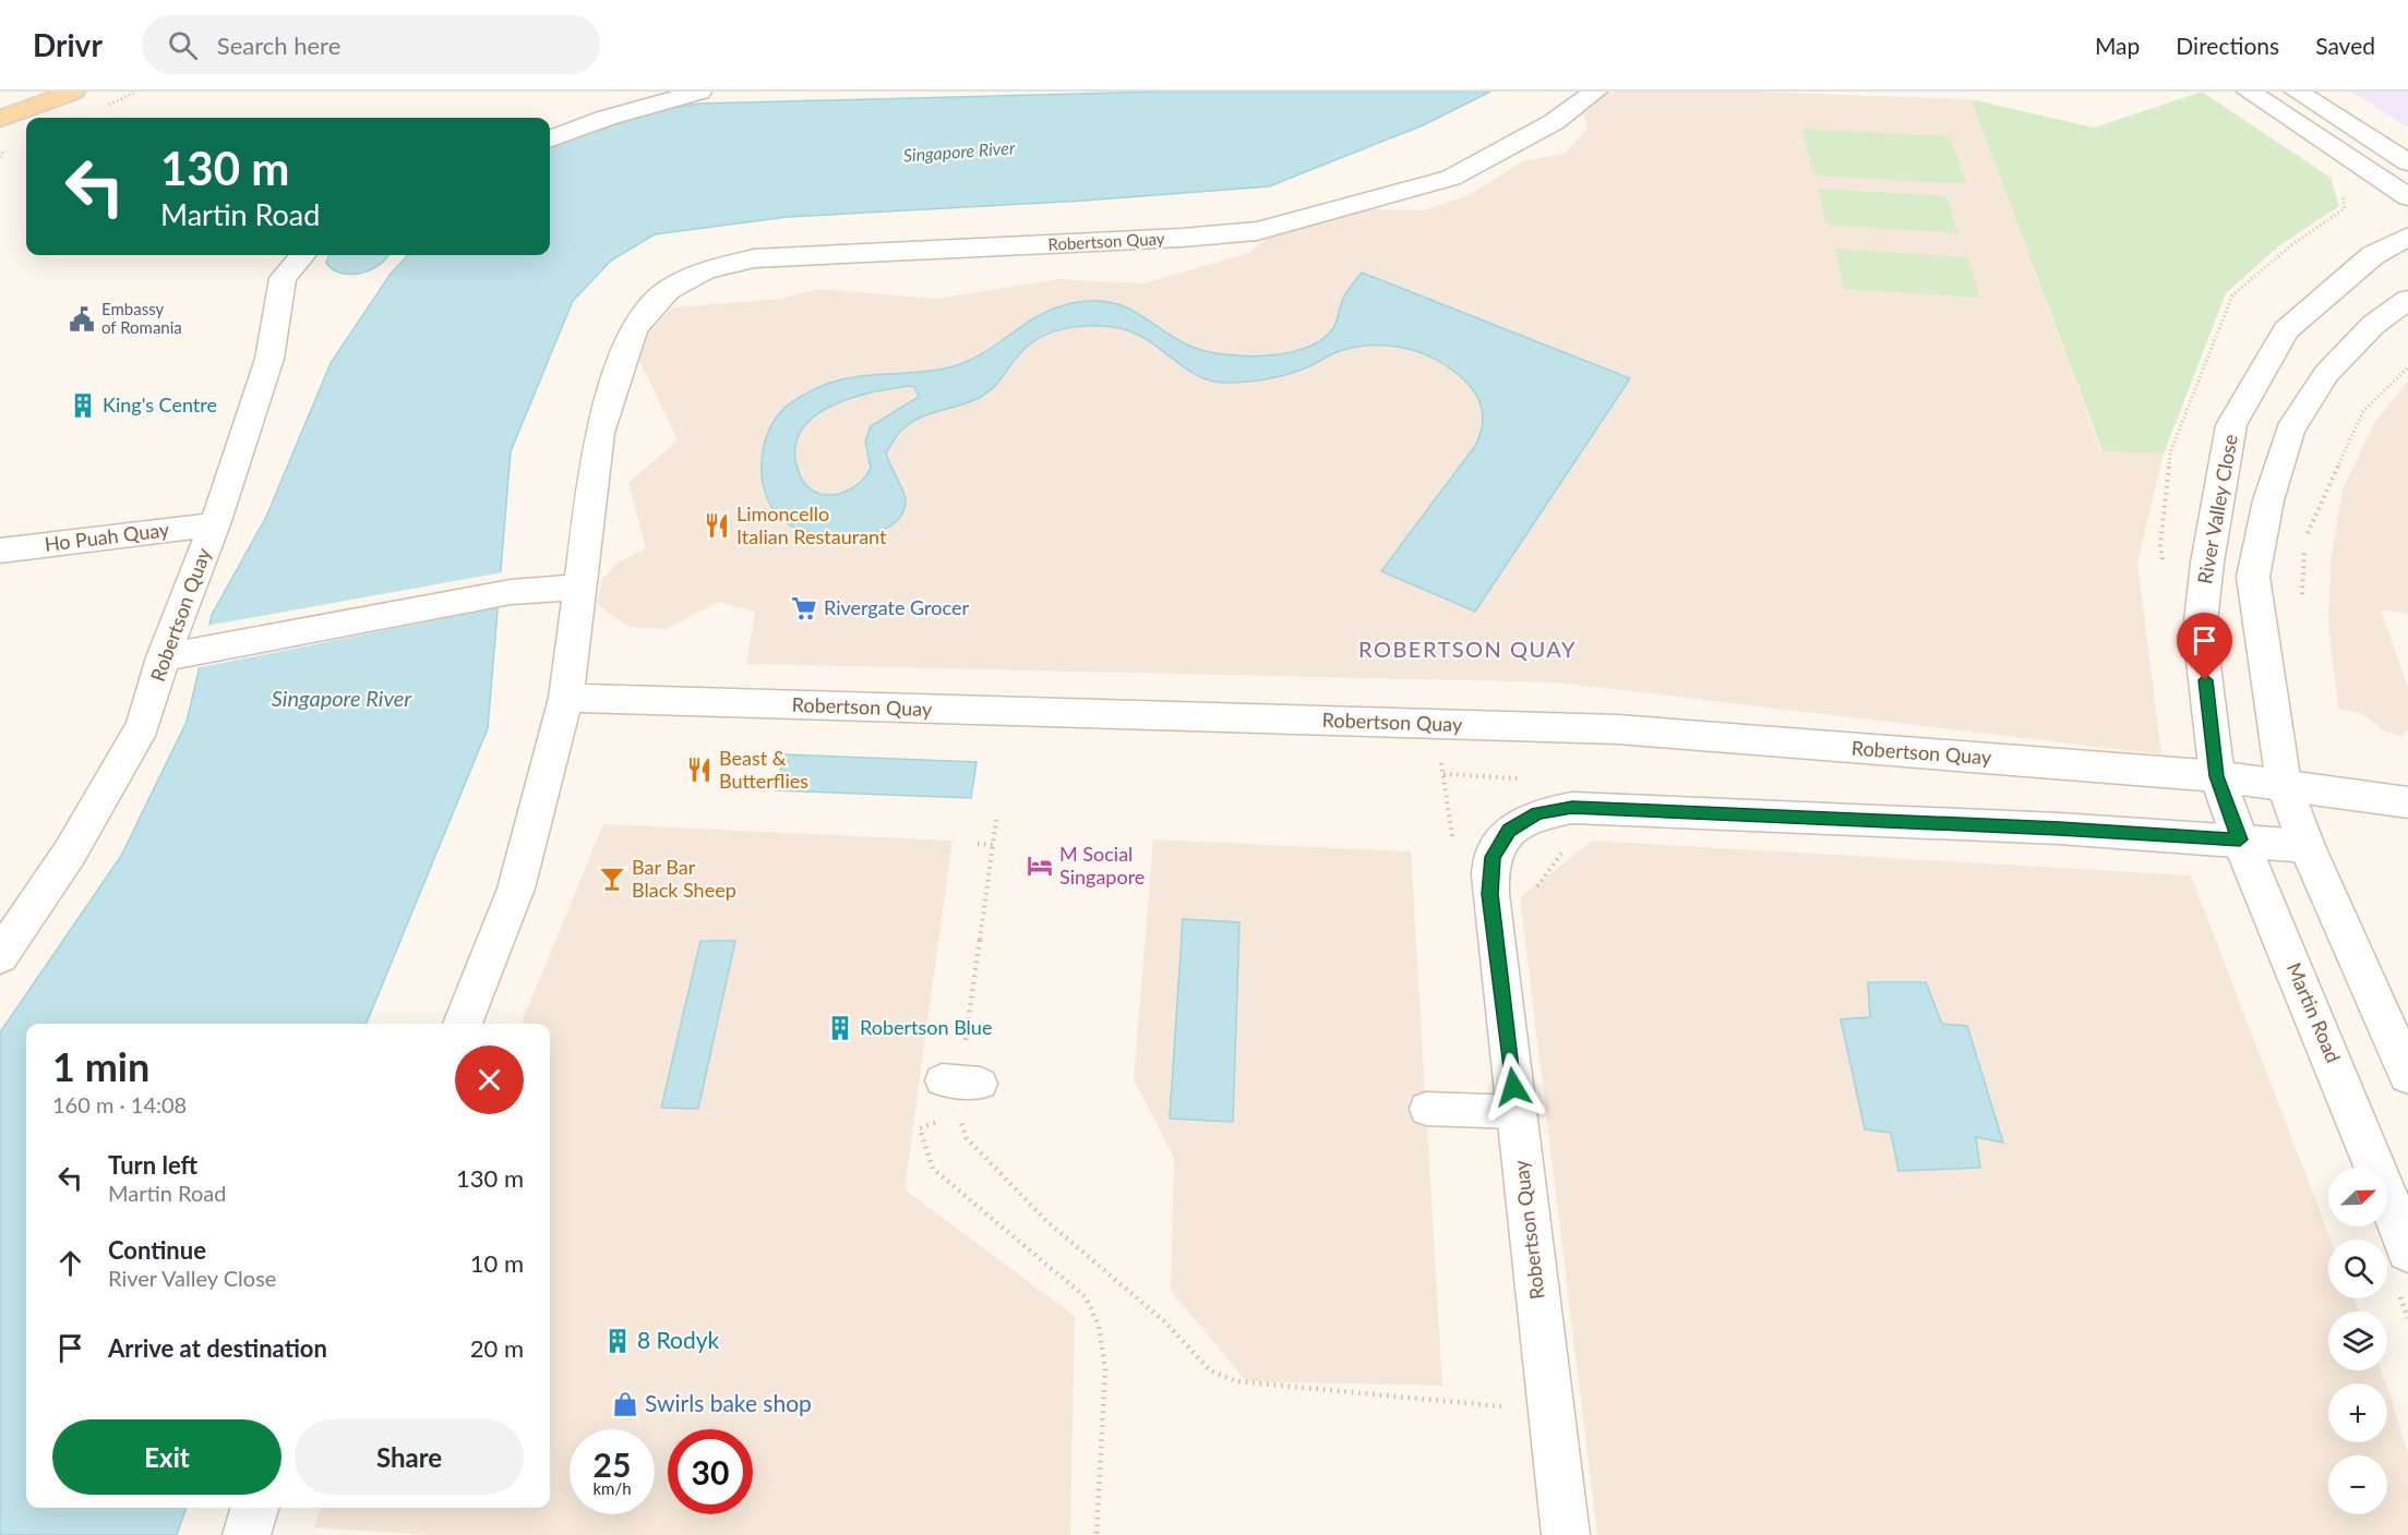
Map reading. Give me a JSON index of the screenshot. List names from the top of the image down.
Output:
{
  "streets": {
    "street": [
      "Robertson Quay",
      "River Valley Close",
      "Ho Puah Quay",
      "Martin Road"
    ]
  },
  "crossings": [
    ["Robertson Quay", "River Valley Close"],
    ["Robertson Quay", "Ho Puah Quay"],
    ["Robertson Quay", "Martin Road"],
    ["River Valley Close", "Martin Road"]
  ],
  "districts": ["ROBERTSON QUAY"],
  "water": ["Singapore River"],
  "places": {
    "public building": ["Embassy of Romania"],
    "building": ["King's Centre", "Robertson Blue", "8 Rodyk"],
    "restaurant": ["Limoncello Italian Restaurant", "Beast & Butterflies"],
    "supermarket": ["Rivergate Grocer"],
    "hotel": ["M Social Singapore"],
    "bar": ["Bar Bar Black Sheep"],
    "shop": ["Swirls bake shop"]
  },
  "north": "top right",
  "page": {
    "header": "Drivr",
    "search": "Search here",
    "nav": ["Map", "Directions", "Saved"],
    "turn": ["130 m", "Martin Road"],
    "heading": ["1 min", "160 m · 14:08"],
    "list": [
      {
        "name": "Turn left",
        "note": "Martin Road",
        "value": "130 m"
      },
      {
        "name": "Continue",
        "note": "River Valley Close",
        "value": "10 m"
      },
      {
        "name": "Arrive at destination",
        "value": "20 m"
      }
    ],
    "map_buttons": ["+", "−"],
    "buttons": ["Exit", "Share"],
    "speed": "25 km/h",
    "limit": "30"
  }
}
